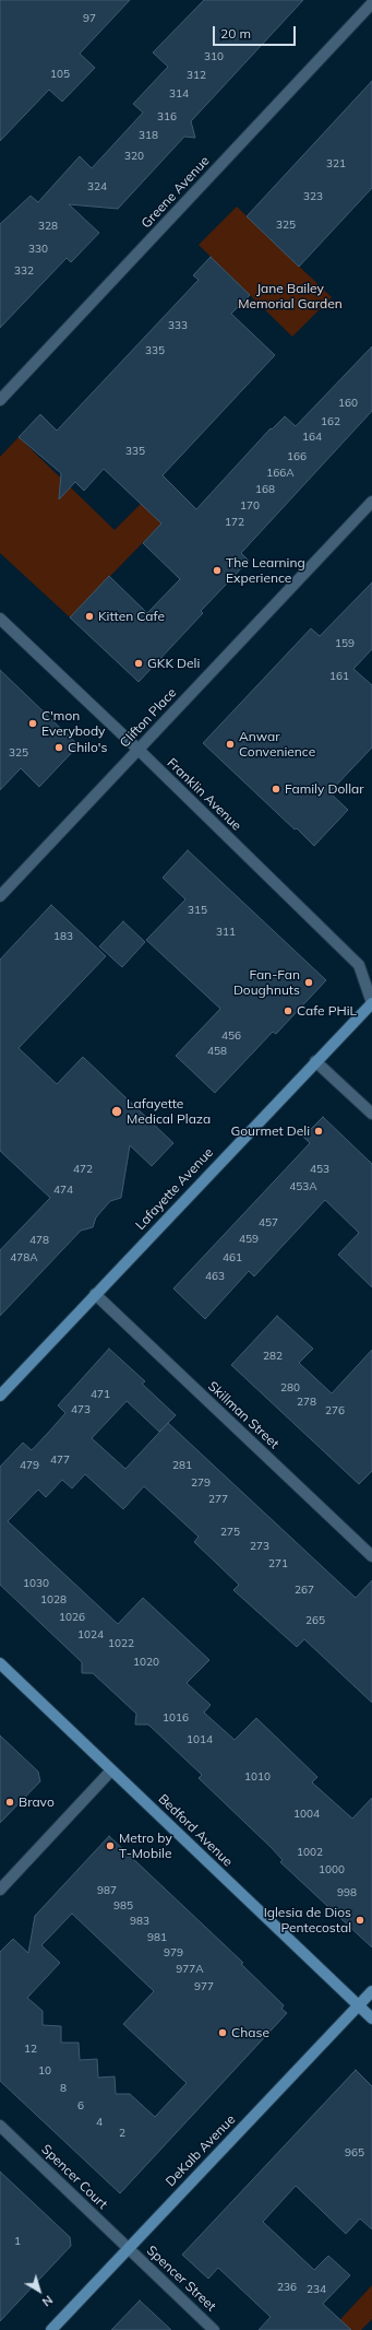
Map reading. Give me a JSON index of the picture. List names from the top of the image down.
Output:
{
  "streets": {
    "main road": ["Lafayette Avenue", "Bedford Avenue", "DeKalb Avenue"],
    "street": [
      "Greene Avenue",
      "Clifton Place",
      "Franklin Avenue",
      "Skillman Street",
      "Spencer Court",
      "Spencer Street"
    ]
  },
  "crossings": [
    ["Clifton Place", "Franklin Avenue"],
    ["Franklin Avenue", "Lafayette Avenue"],
    ["Lafayette Avenue", "Skillman Street"],
    ["Bedford Avenue", "DeKalb Avenue"],
    ["DeKalb Avenue", "Spencer Court"],
    ["DeKalb Avenue", "Spencer Street"],
    ["Spencer Court", "Spencer Street"]
  ],
  "parks": ["Jane Bailey Memorial Garden"],
  "places": [
    "The Learning Experience",
    "Kitten Cafe",
    "GKK Deli",
    "C'mon Everybody",
    "Anwar Convenience",
    "Chilo's",
    "Family Dollar",
    "Fan-Fan Doughnuts",
    "Cafe PHiL",
    "Lafayette Medical Plaza",
    "Gourmet Deli",
    "Bravo",
    "Metro by T-Mobile",
    "Iglesia de Dios Pentecostal",
    "Chase"
  ],
  "house_numbers": [
    "97",
    "310",
    "105",
    "312",
    "314",
    "316",
    "318",
    "320",
    "321",
    "324",
    "323",
    "325",
    "328",
    "330",
    "332",
    "333",
    "335",
    "160",
    "162",
    "164",
    "335",
    "166",
    "166A",
    "168",
    "170",
    "172",
    "159",
    "161",
    "325",
    "315",
    "311",
    "183",
    "456",
    "458",
    "472",
    "453",
    "453A",
    "474",
    "457",
    "459",
    "478",
    "478A",
    "461",
    "463",
    "282",
    "280",
    "471",
    "278",
    "473",
    "276",
    "477",
    "479",
    "281",
    "279",
    "277",
    "275",
    "273",
    "271",
    "1030",
    "267",
    "1028",
    "1026",
    "265",
    "1024",
    "1022",
    "1020",
    "1016",
    "1014",
    "1010",
    "1004",
    "1002",
    "1000",
    "987",
    "998",
    "985",
    "983",
    "981",
    "979",
    "977A",
    "977",
    "12",
    "10",
    "8",
    "6",
    "4",
    "2",
    "965",
    "1",
    "236",
    "234"
  ],
  "scale_bar": "20 m",
  "north": "bottom right"
}
